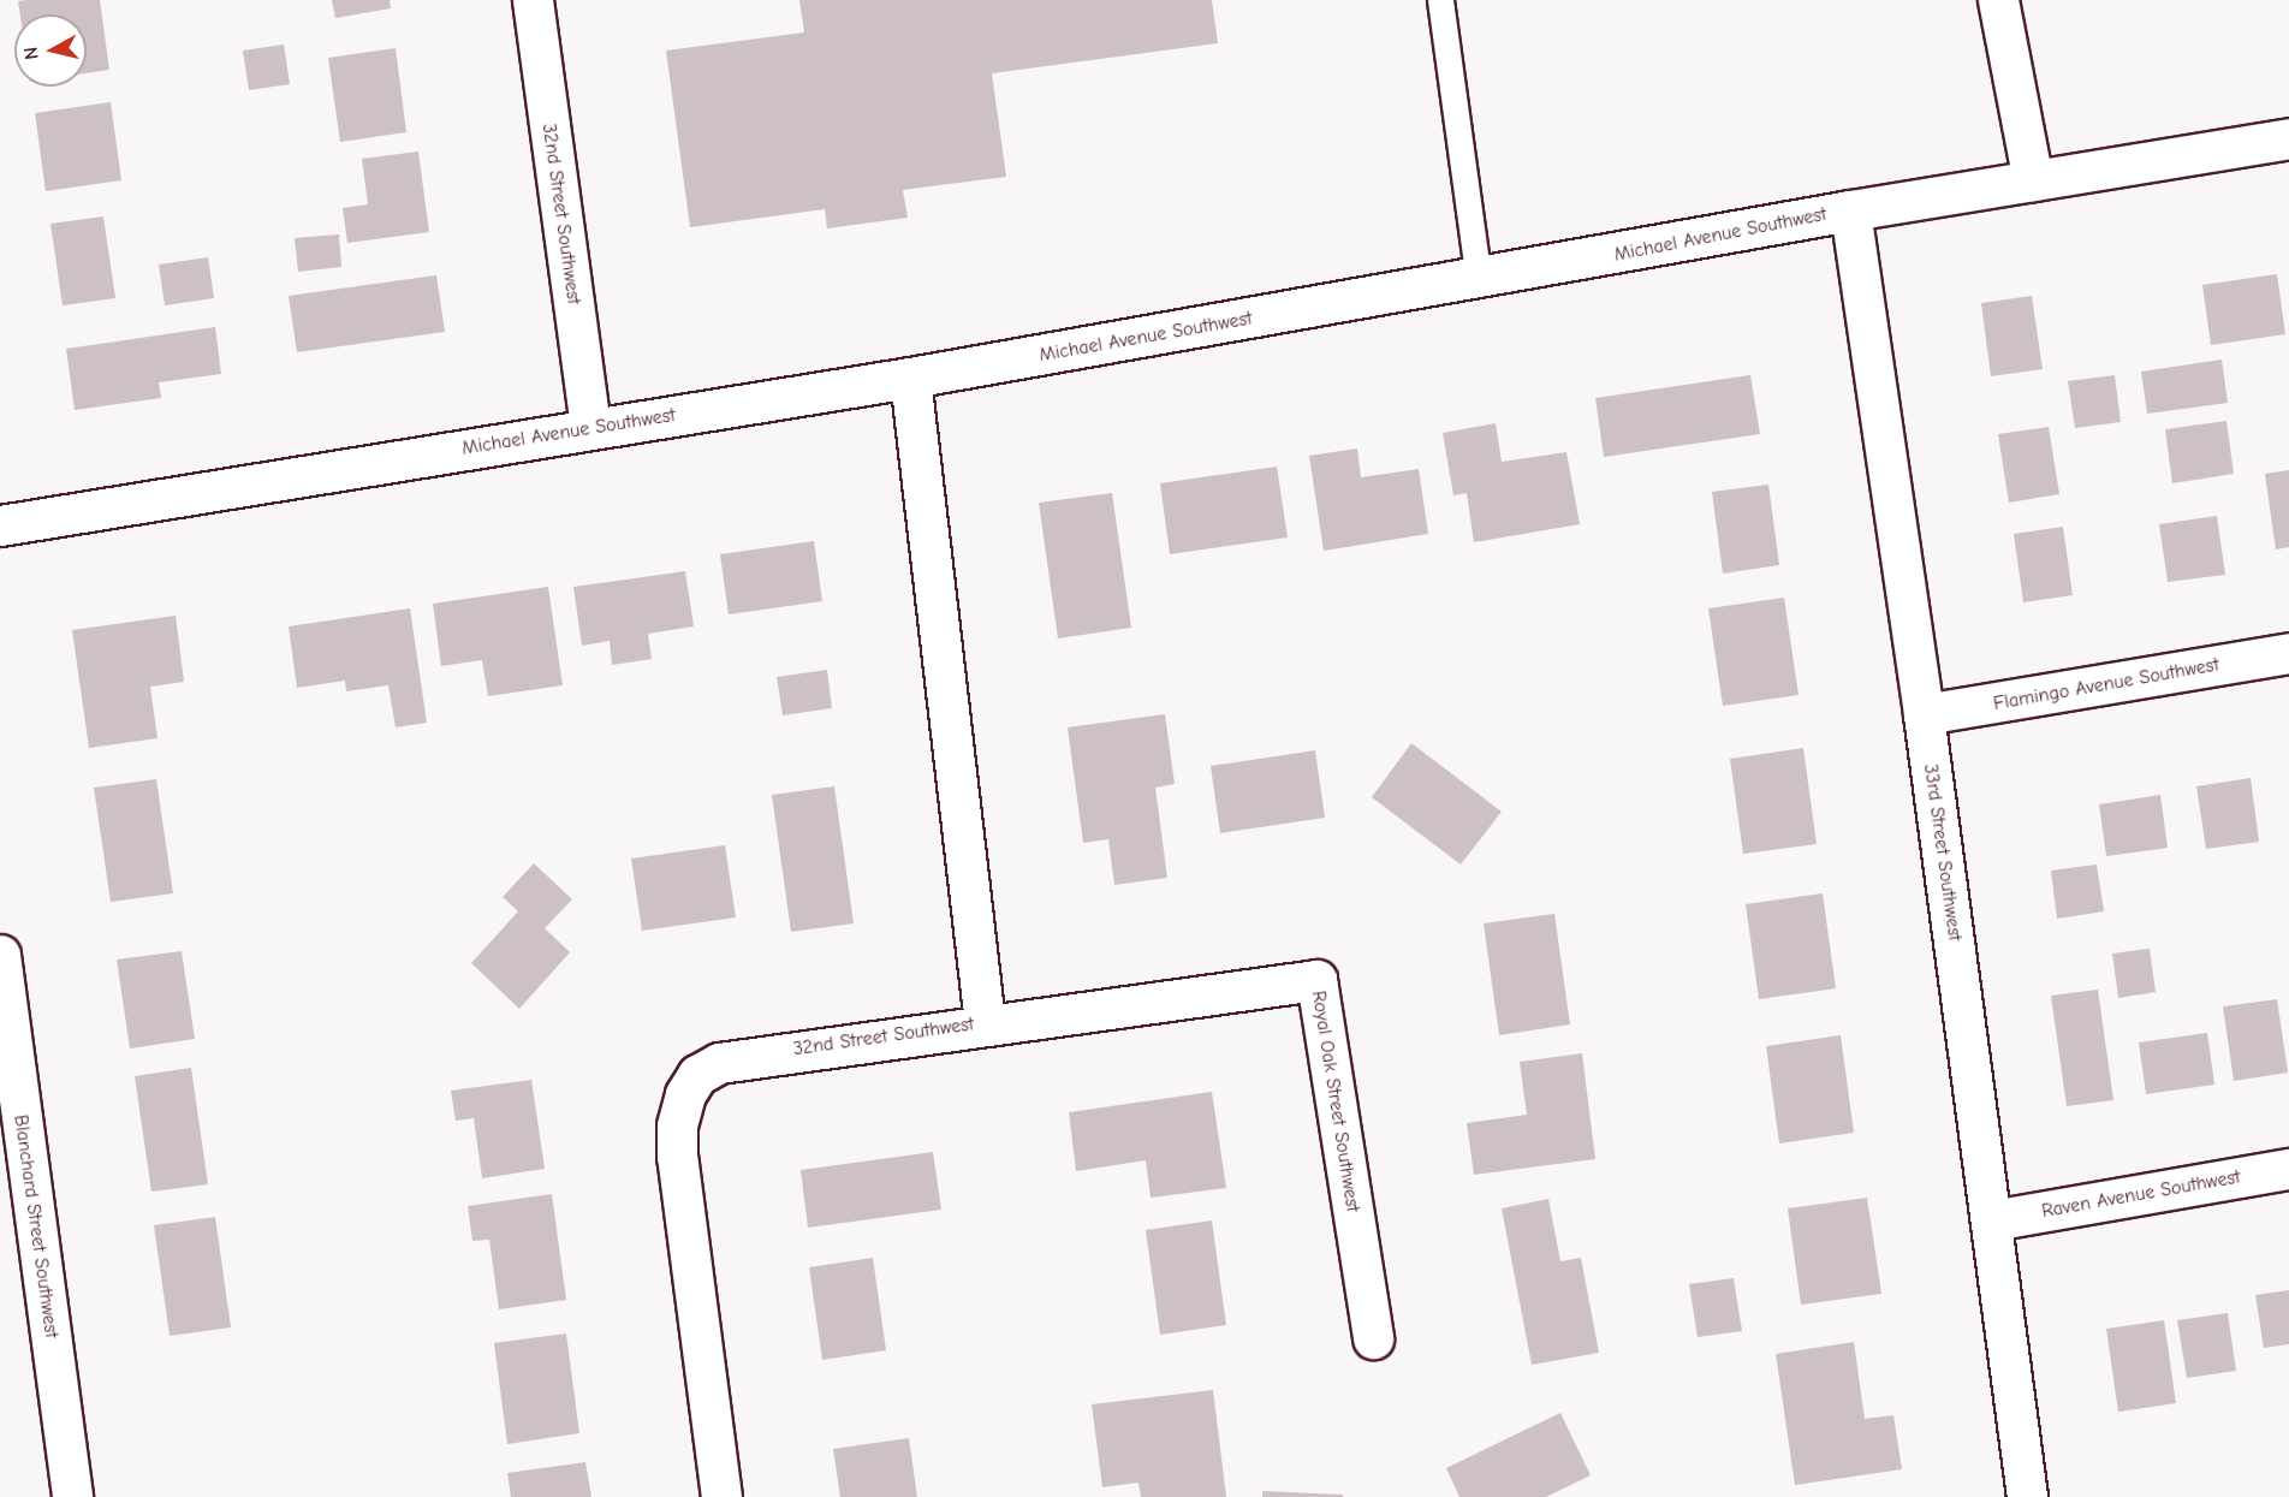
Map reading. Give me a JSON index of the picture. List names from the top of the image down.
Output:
{
  "streets": {
    "street": [
      "32nd Street Southwest",
      "Michael Avenue Southwest",
      "Flamingo Avenue Southwest",
      "33rd Street Southwest",
      "Royal Oak Street Southwest",
      "Raven Avenue Southwest",
      "Blanchard Street Southwest"
    ]
  },
  "crossings": [
    ["32nd Street Southwest", "Michael Avenue Southwest"],
    ["32nd Street Southwest", "Royal Oak Street Southwest"],
    ["Michael Avenue Southwest", "33rd Street Southwest"],
    ["Flamingo Avenue Southwest", "33rd Street Southwest"],
    ["33rd Street Southwest", "Raven Avenue Southwest"]
  ],
  "north": "left"
}
